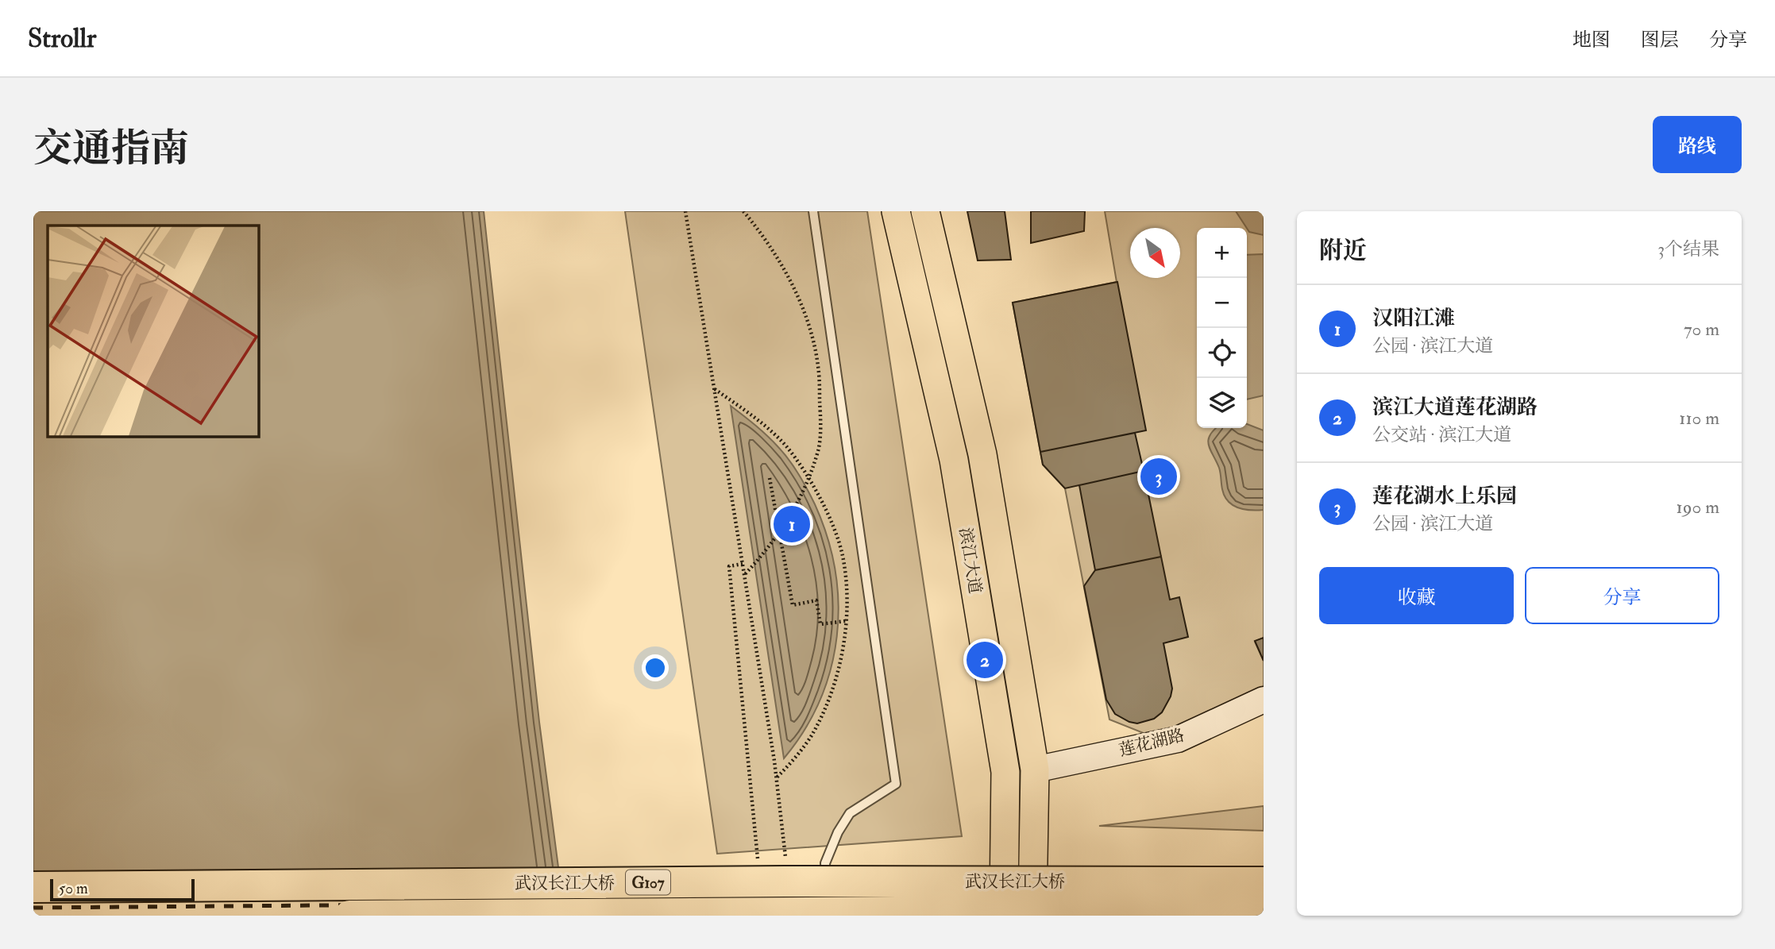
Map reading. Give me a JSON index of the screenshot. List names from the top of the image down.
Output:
{
  "streets": {
    "highway": ["武汉长江大桥", "G107"],
    "main road": ["滨江大道"],
    "street": ["莲花湖路"]
  },
  "crossings": [
    ["滨江大道", "莲花湖路"]
  ],
  "scale_bar": "50 m",
  "north": "bottom right",
  "page": {
    "header": "Strollr",
    "nav": ["地图", "图层", "分享"],
    "buttons": [
      "路线",
      ["收藏", "分享"]
    ],
    "title": "交通指南",
    "heading": ["附近", "3个结果"],
    "map_buttons": ["+", "−"],
    "list": [
      {
        "mark": "1",
        "name": "汉阳江滩",
        "note": "公园 · 滨江大道",
        "value": "70 m"
      },
      {
        "mark": "2",
        "name": "滨江大道莲花湖路",
        "note": "公交站 · 滨江大道",
        "value": "110 m"
      },
      {
        "mark": "3",
        "name": "莲花湖水上乐园",
        "note": "公园 · 滨江大道",
        "value": "190 m"
      }
    ],
    "pins": ["3", "1", "2"],
    "scale": "50 m"
  }
}
